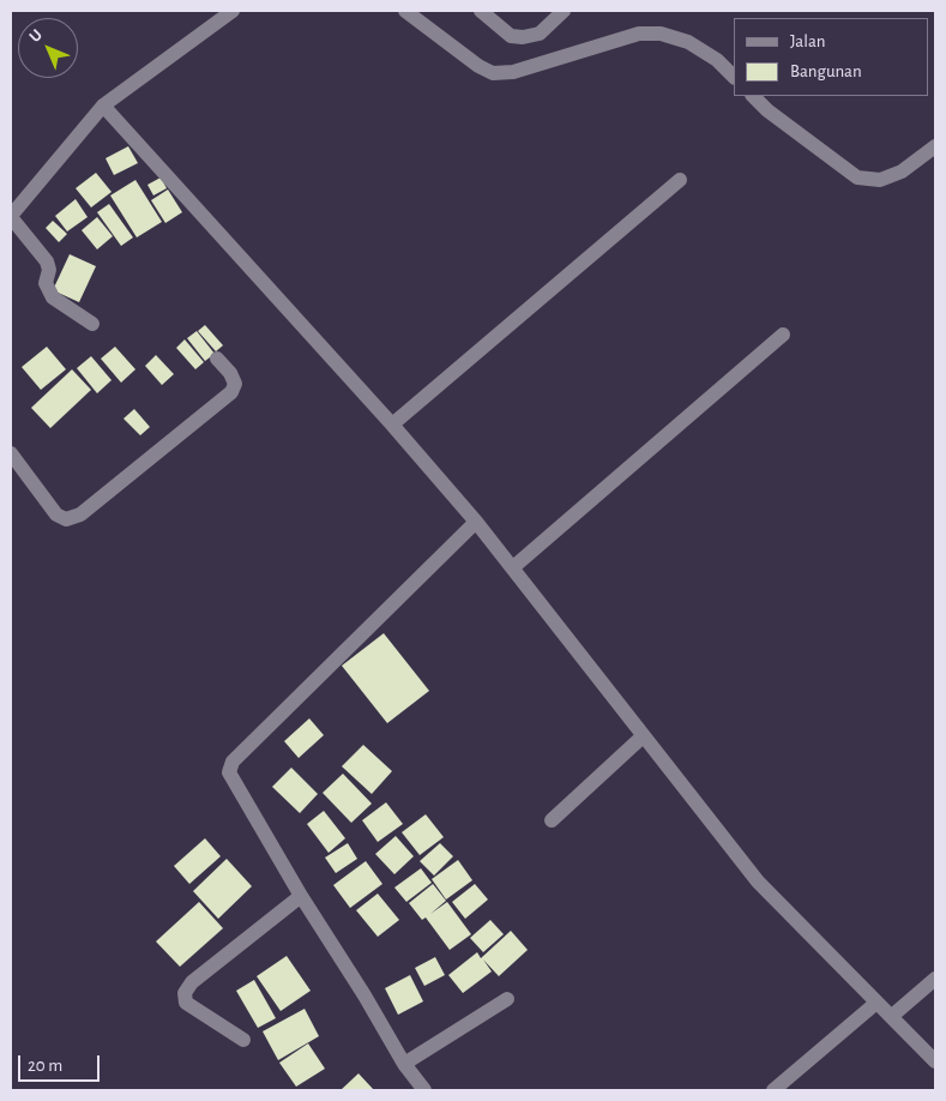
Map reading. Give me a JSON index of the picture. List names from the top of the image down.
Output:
{
  "legend": ["Jalan", "Bangunan"],
  "scale_bar": "20 m",
  "north": "top left"
}
